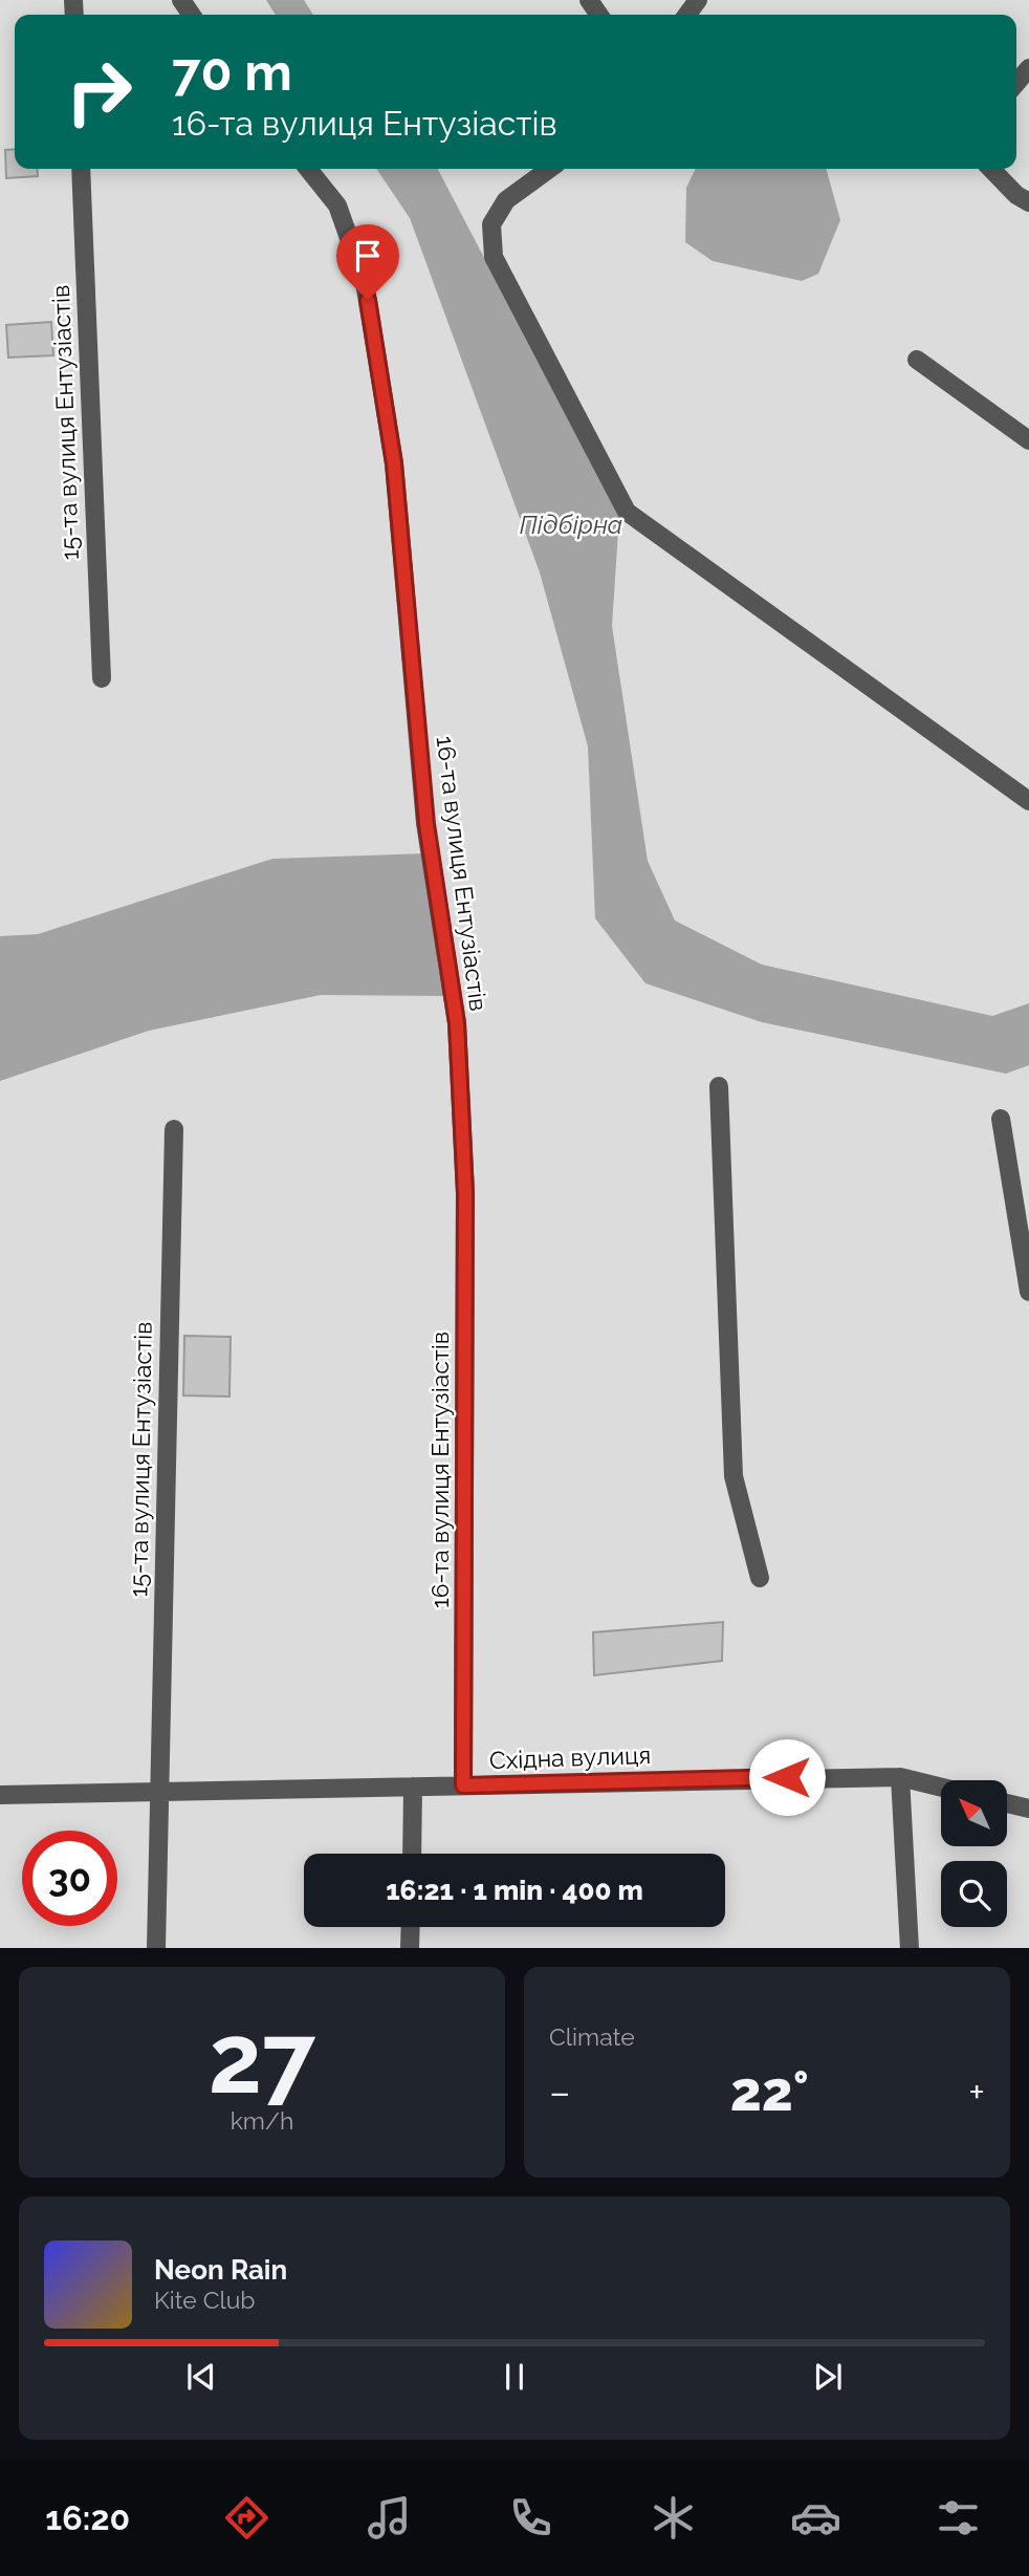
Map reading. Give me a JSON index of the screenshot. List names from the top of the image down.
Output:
{
  "streets": {
    "street": ["15-та вулиця Ентузіастів", "16-та вулиця Ентузіастів", "Східна вулиця"]
  },
  "crossings": [
    ["15-та вулиця Ентузіастів", "Східна вулиця"],
    ["16-та вулиця Ентузіастів", "Східна вулиця"]
  ],
  "water": ["Підбірна"],
  "north": "top left",
  "page": {
    "turn": ["70 m", "16-та вулиця Ентузіастів"],
    "limit": "30",
    "trip": "16:21 · 1 min · 400 m",
    "tile": [
      ["27", "km/h"],
      "Climate"
    ],
    "heat": ["−", "22°", "+"],
    "song": ["Neon Rain", "Kite Club"],
    "tabs": "16:20"
  }
}
